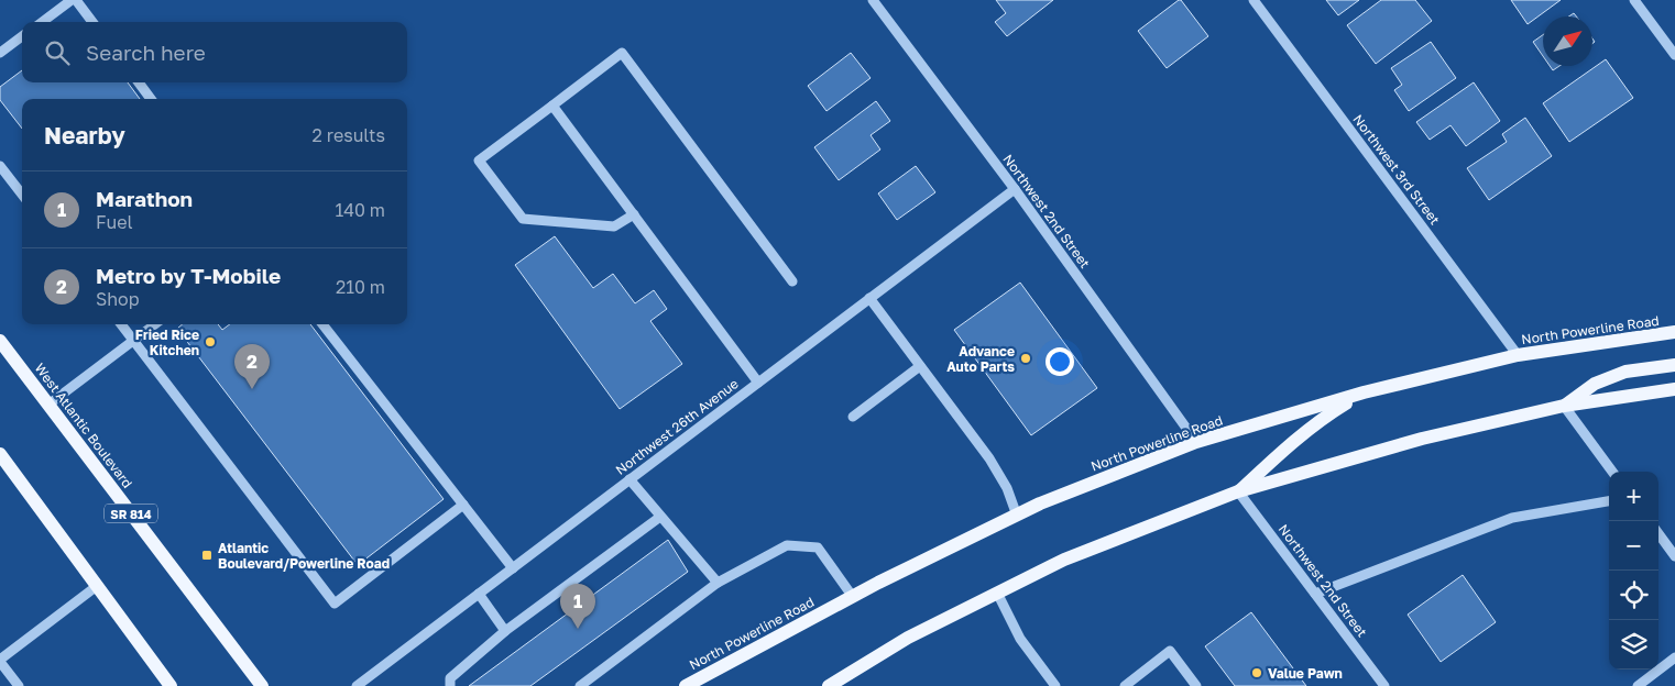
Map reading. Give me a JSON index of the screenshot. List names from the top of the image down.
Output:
{
  "streets": {
    "main road": ["North Powerline Road", "West Atlantic Boulevard", "SR 814"],
    "street": ["Northwest 3rd Street", "Northwest 2nd Street", "Northwest 26th Avenue"]
  },
  "crossings": [
    ["Northwest 3rd Street", "North Powerline Road"],
    ["Northwest 2nd Street", "North Powerline Road"],
    ["Northwest 2nd Street", "Northwest 26th Avenue"]
  ],
  "places": {
    "other": ["Fried Rice Kitchen", "Advance Auto Parts", "Value Pawn"],
    "transit": ["Atlantic Boulevard/Powerline Road"]
  },
  "north": "top right",
  "page": {
    "search": "Search here",
    "heading": ["Nearby", "2 results"],
    "list": [
      {
        "mark": "1",
        "name": "Marathon",
        "note": "Fuel",
        "value": "140 m"
      },
      {
        "mark": "2",
        "name": "Metro by T-Mobile",
        "note": "Shop",
        "value": "210 m"
      }
    ],
    "pins": ["2", "1"],
    "map_buttons": ["+", "−"]
  }
}
